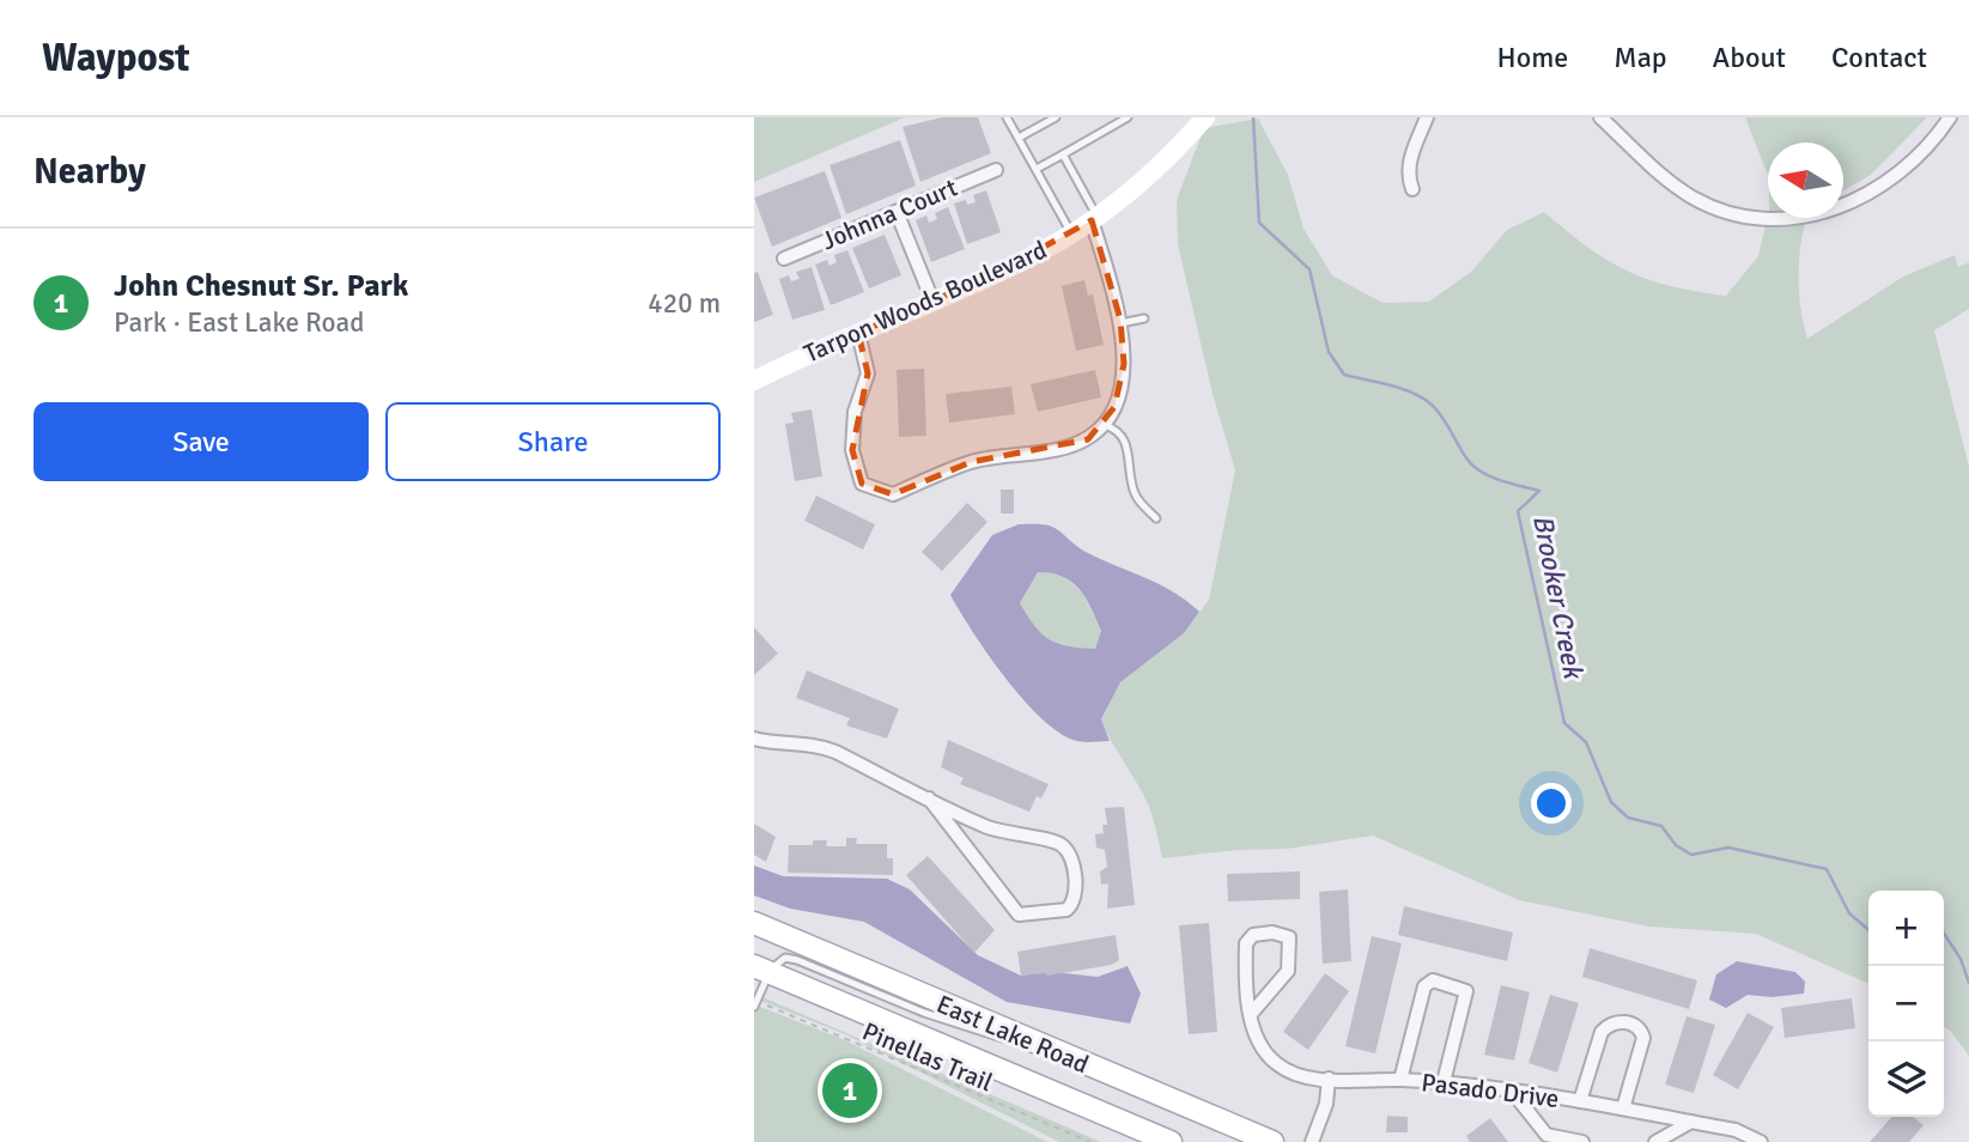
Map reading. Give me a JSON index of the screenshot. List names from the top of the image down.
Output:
{
  "streets": {
    "main road": ["East Lake Road"],
    "street": ["Johnna Court", "Tarpon Woods Boulevard", "Pasado Drive"],
    "path": ["Pinellas Trail"]
  },
  "water": ["Brooker Creek"],
  "north": "left",
  "page": {
    "header": "Waypost",
    "nav": [
      "Home",
      "Map",
      "About",
      "Contact"
    ],
    "heading": "Nearby",
    "list": [
      {
        "mark": "1",
        "name": "John Chesnut Sr. Park",
        "note": "Park · East Lake Road",
        "value": "420 m"
      }
    ],
    "buttons": ["Save", "Share"],
    "map_buttons": ["+", "−"],
    "pins": "1"
  }
}
